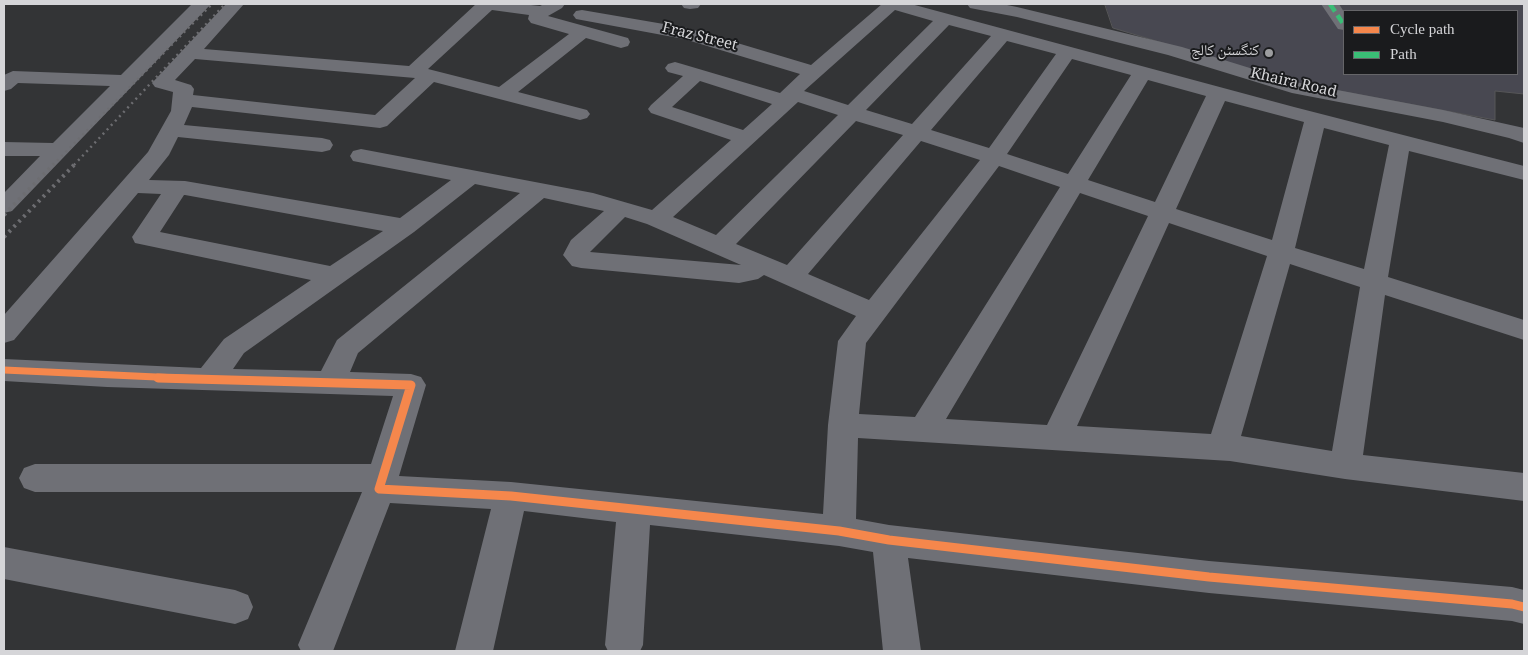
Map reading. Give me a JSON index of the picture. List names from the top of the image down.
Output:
{
  "streets": {
    "street": ["Fraz Street", "Khaira Road"]
  },
  "places": ["کنگسٹن کالج"],
  "legend": ["Cycle path", "Path"]
}
